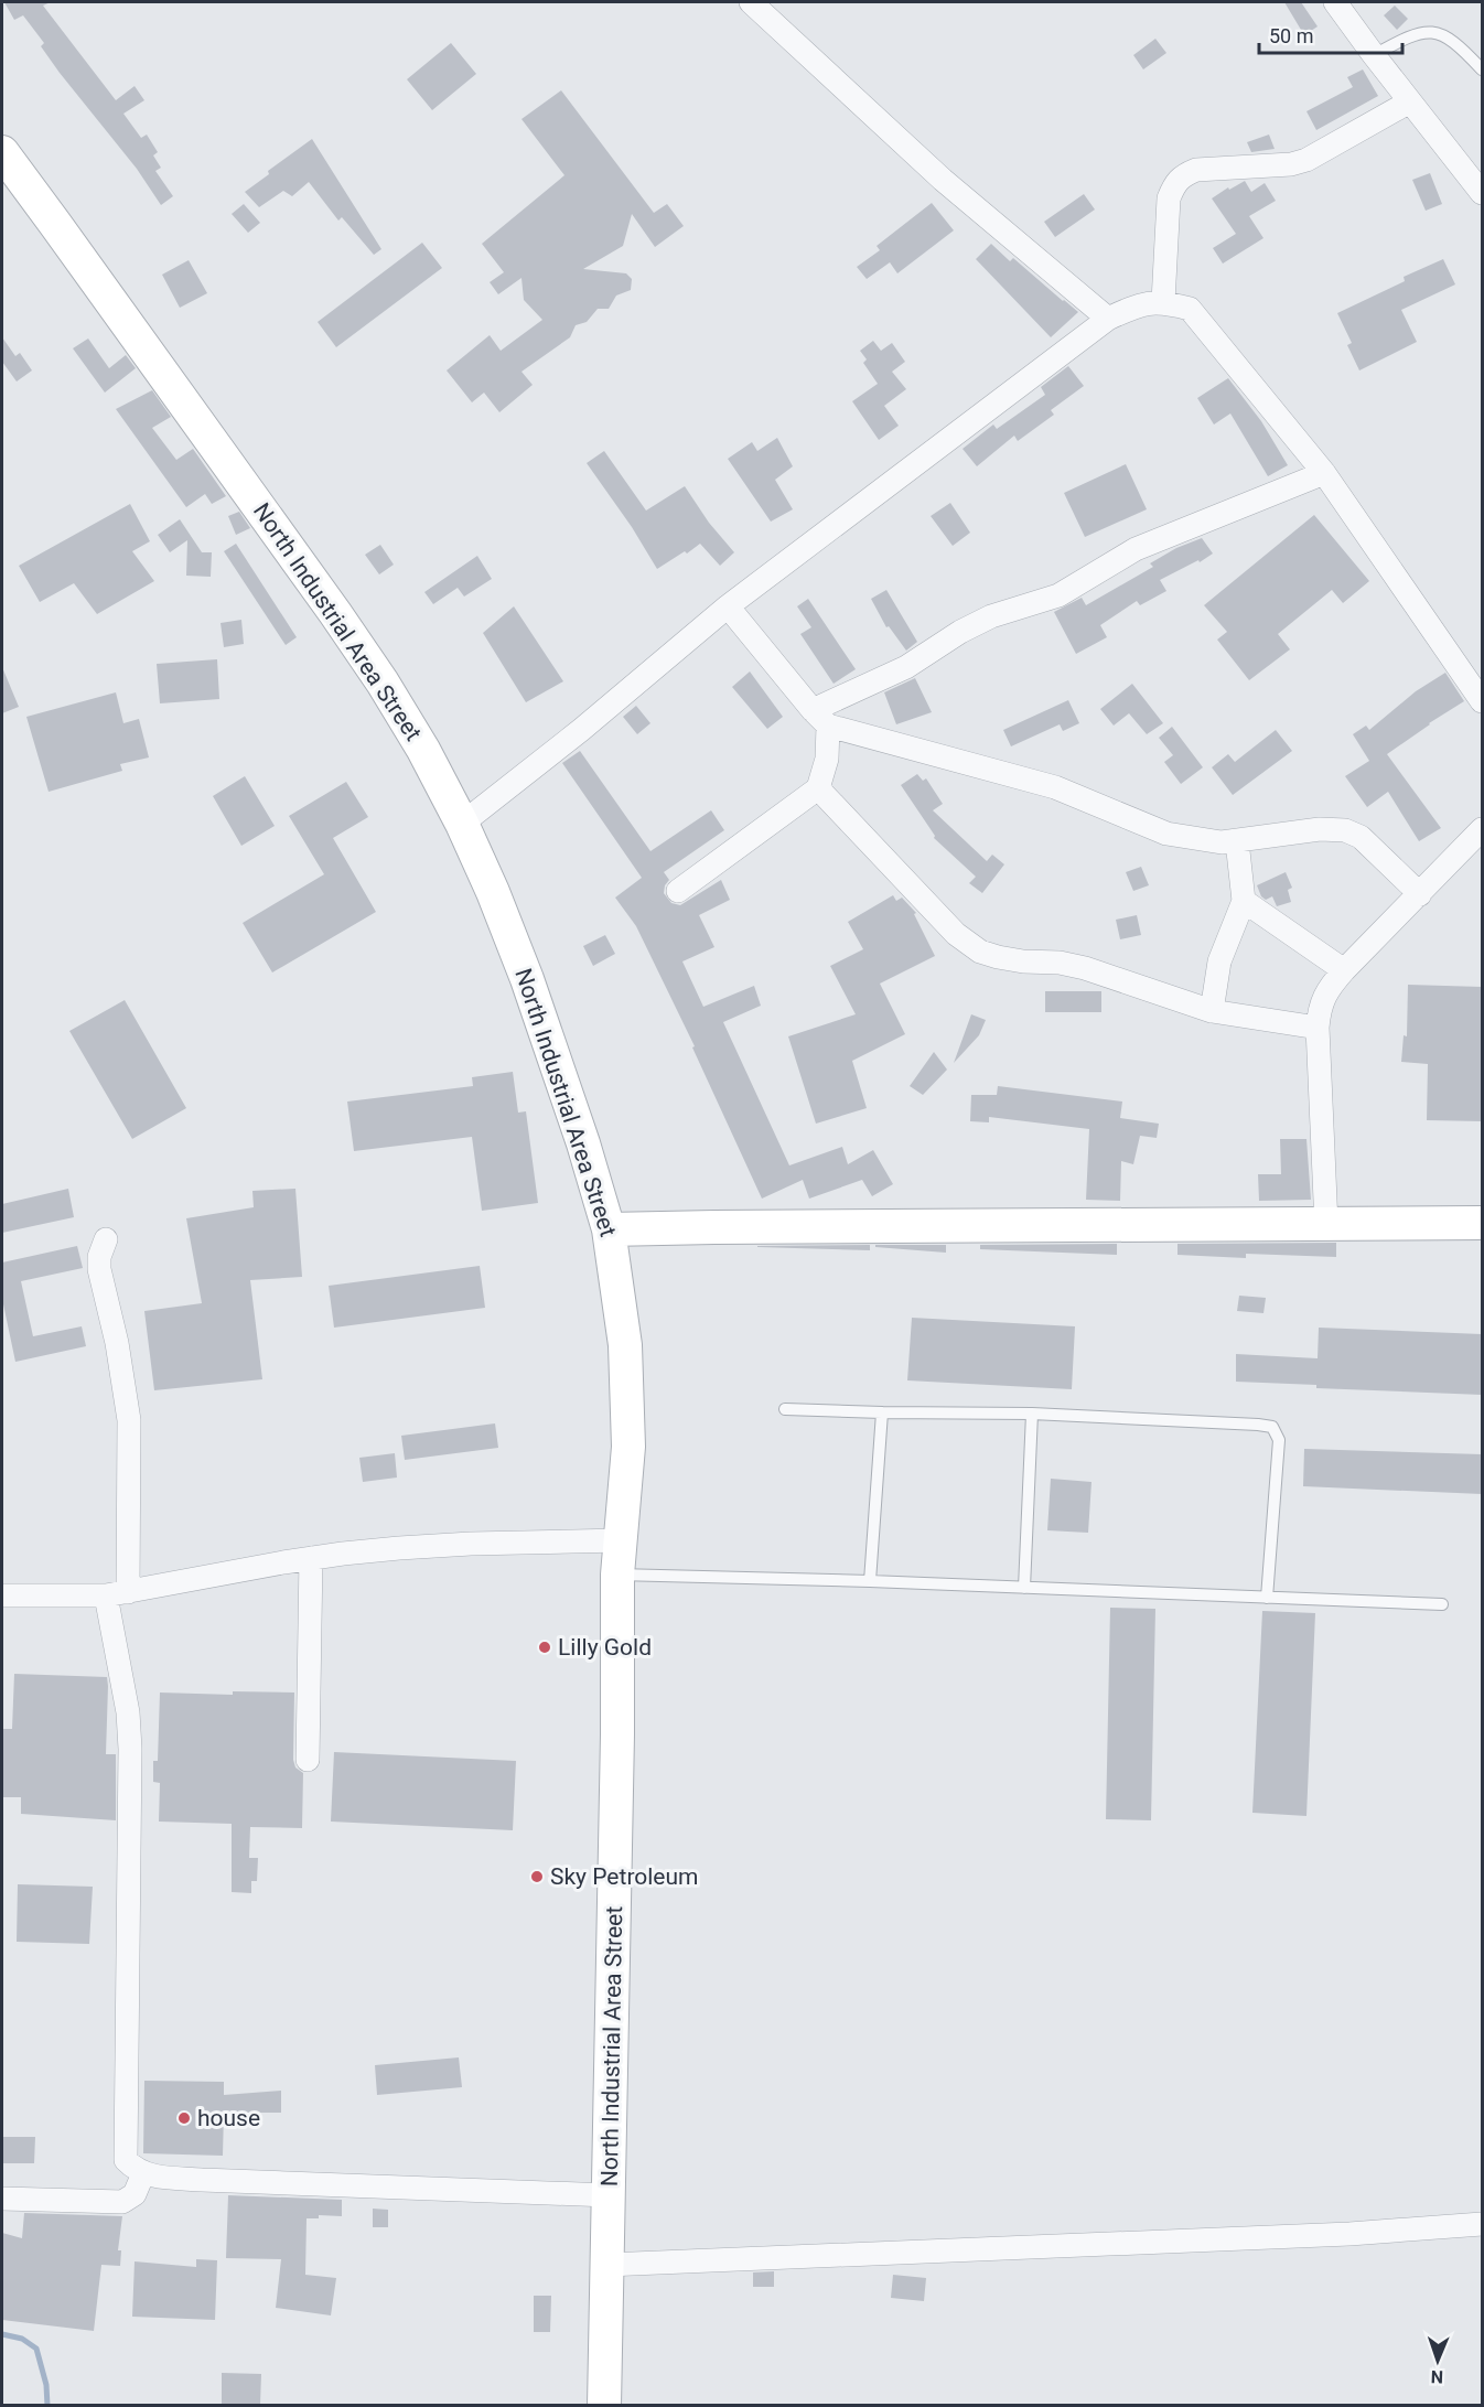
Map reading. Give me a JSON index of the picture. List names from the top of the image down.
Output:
{
  "streets": {
    "main road": ["North Industrial Area Street"]
  },
  "places": ["Lilly Gold", "Sky Petroleum", "house"],
  "scale_bar": "50 m",
  "north": "bottom"
}
